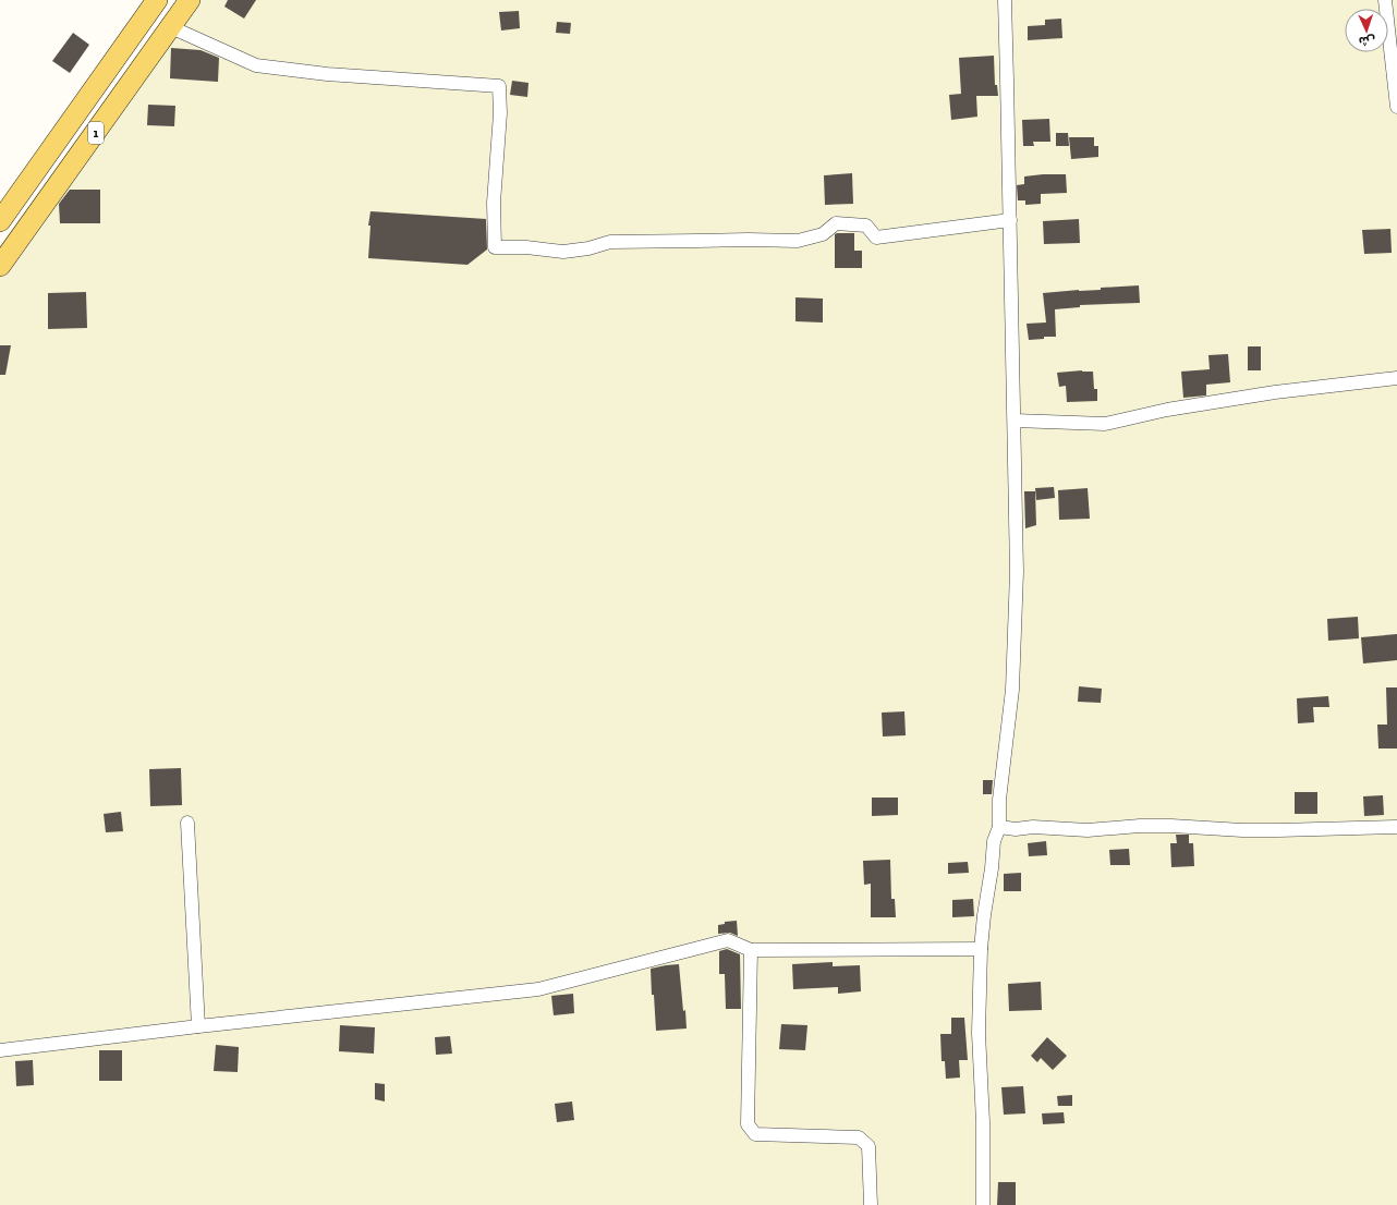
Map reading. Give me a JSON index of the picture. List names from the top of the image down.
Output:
{
  "streets": {
    "main road": ["1"]
  },
  "north": "bottom"
}
